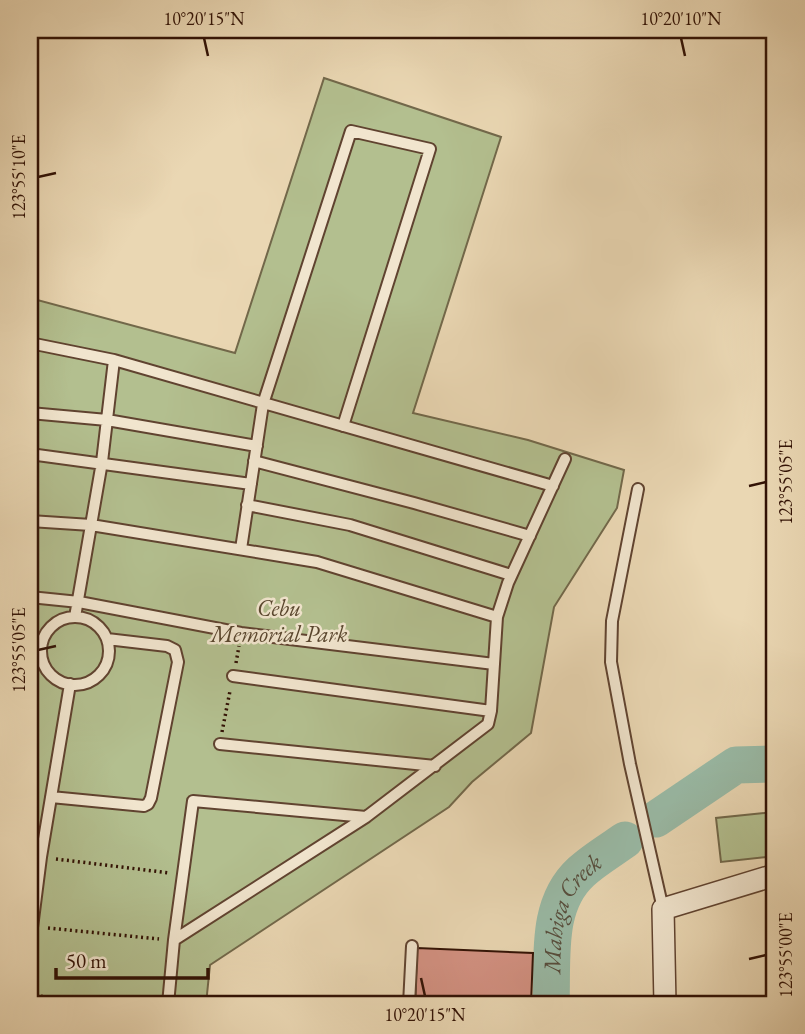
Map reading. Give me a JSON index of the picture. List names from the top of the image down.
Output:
{
  "water": ["Mahiga Creek"],
  "parks": ["Cebu Memorial Park"],
  "scale_bar": "50 m",
  "coordinates": [
    "10°20'15\"N",
    "10°20'10\"N",
    "123°55'10\"E",
    "123°55'05\"E",
    "123°55'00\"E"
  ]
}
